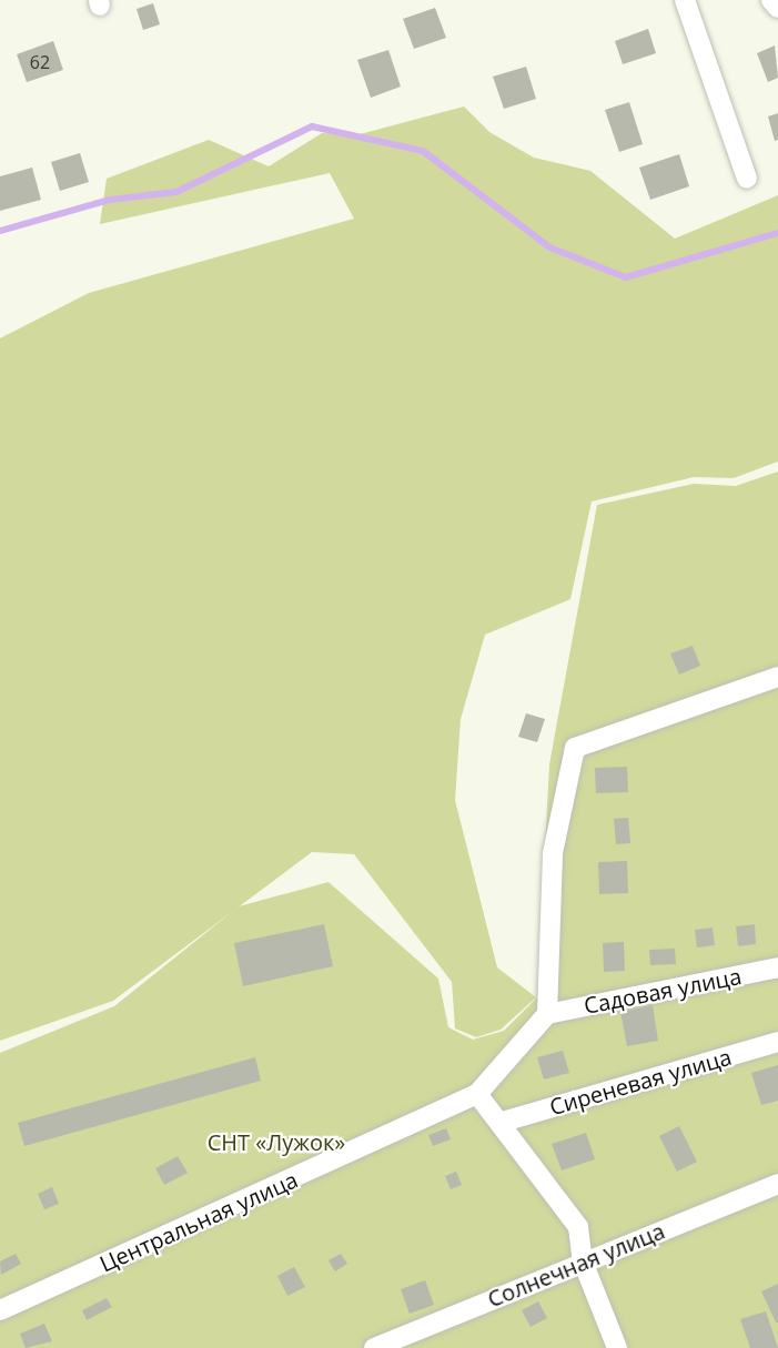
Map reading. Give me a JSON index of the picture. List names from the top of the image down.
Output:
{
  "streets": {
    "lane": [
      "Садовая улица",
      "Сиреневая улица",
      "Центральная улица",
      "Солнечная улица"
    ]
  },
  "crossings": [
    ["Садовая улица", "Центральная улица"]
  ],
  "parks": ["СНТ «Лужок»"],
  "house_numbers": ["62"]
}
